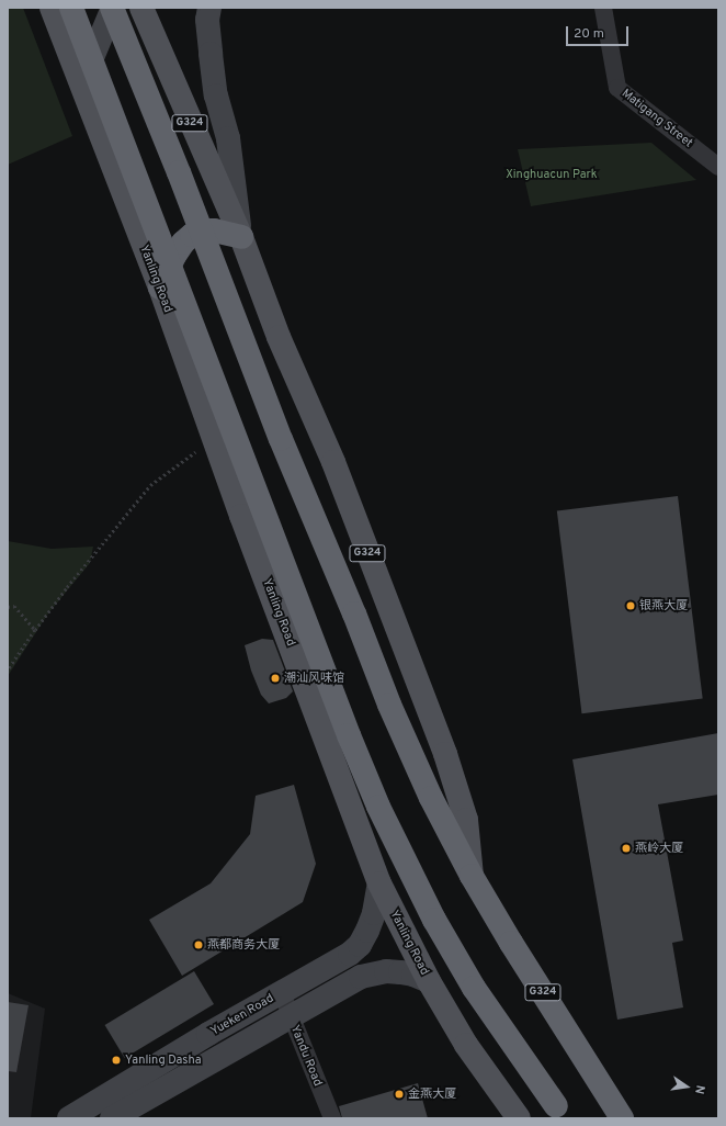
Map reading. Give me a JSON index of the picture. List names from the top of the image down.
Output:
{
  "streets": {
    "highway": ["G324"],
    "main road": ["Yanling Road", "Yueken Road"],
    "street": ["Matigang Street", "Yandu Road"]
  },
  "crossings": [
    ["Yanling Road", "Yueken Road"],
    ["Yueken Road", "Yandu Road"]
  ],
  "parks": ["Xinghuacun Park"],
  "places": [
    "银燕大厦",
    "潮汕风味馆",
    "燕岭大厦",
    "燕都商务大厦",
    "Yanling Dasha",
    "金燕大厦"
  ],
  "scale_bar": "20 m",
  "north": "right"
}
